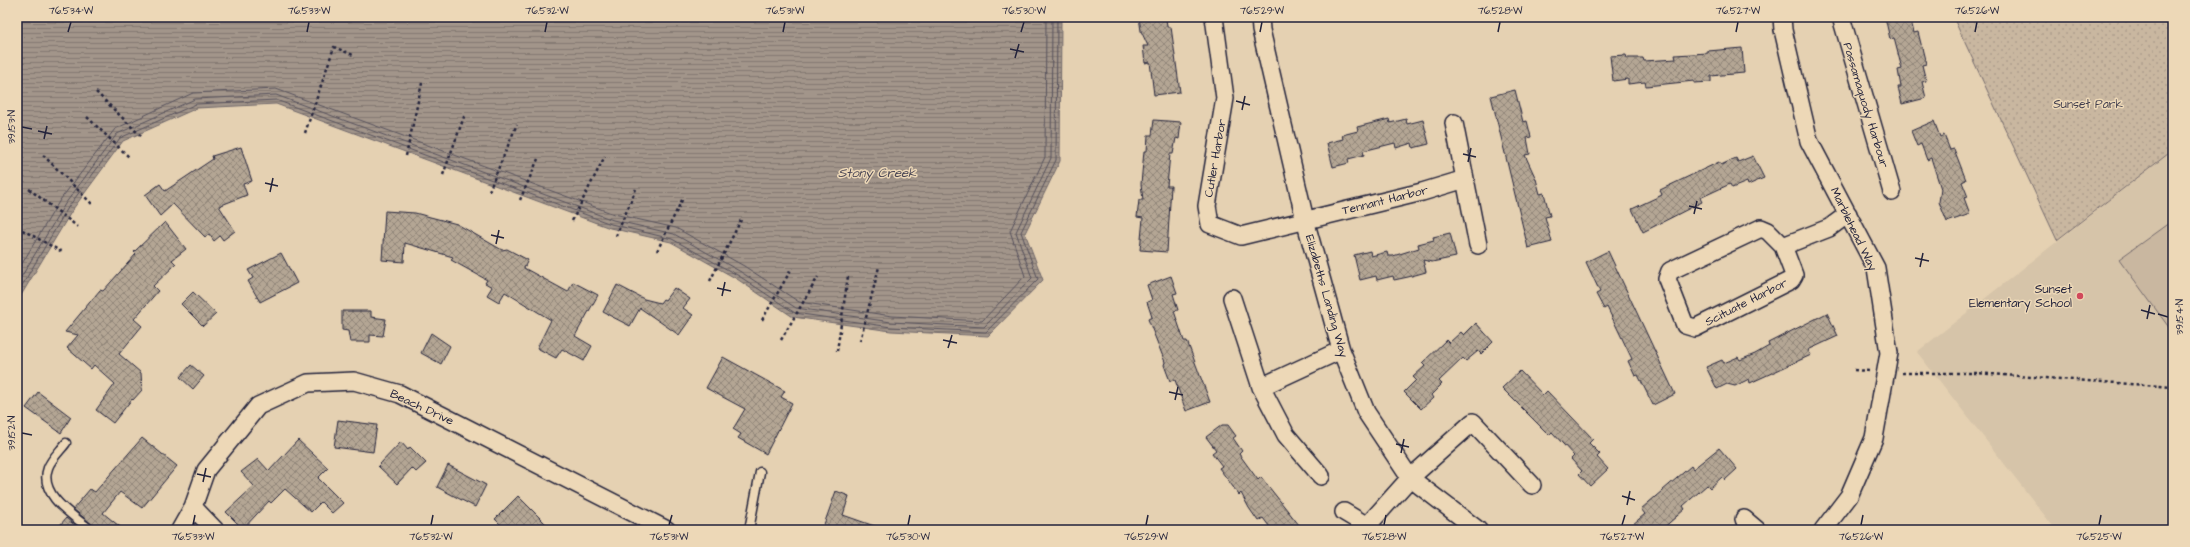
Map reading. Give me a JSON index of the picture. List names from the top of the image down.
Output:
{
  "streets": {
    "street": [
      "Passamaquody Harbour",
      "Cutler Harbor",
      "Tennant Harbor",
      "Marblehead Way",
      "Elizabeths Landing Way",
      "Scituate Harbor",
      "Beach Drive"
    ]
  },
  "crossings": [
    ["Cutler Harbor", "Tennant Harbor"],
    ["Cutler Harbor", "Elizabeths Landing Way"],
    ["Tennant Harbor", "Elizabeths Landing Way"]
  ],
  "water": ["Stony Creek"],
  "parks": ["Sunset Park"],
  "places": ["Sunset Elementary School"],
  "coordinates": [
    "76.534°W",
    "76.533°W",
    "76.532°W",
    "76.531°W",
    "76.530°W",
    "76.529°W",
    "76.528°W",
    "76.527°W",
    "76.526°W",
    "39.153°N",
    "39.154°N",
    "39.152°N",
    "76.525°W"
  ]
}
